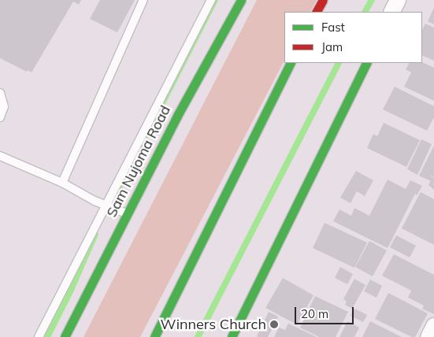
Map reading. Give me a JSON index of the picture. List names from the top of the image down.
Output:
{
  "streets": {
    "main road": ["Sam Nujoma Road"]
  },
  "places": ["Winners Church"],
  "legend": ["Fast", "Jam"],
  "scale_bar": "20 m"
}
